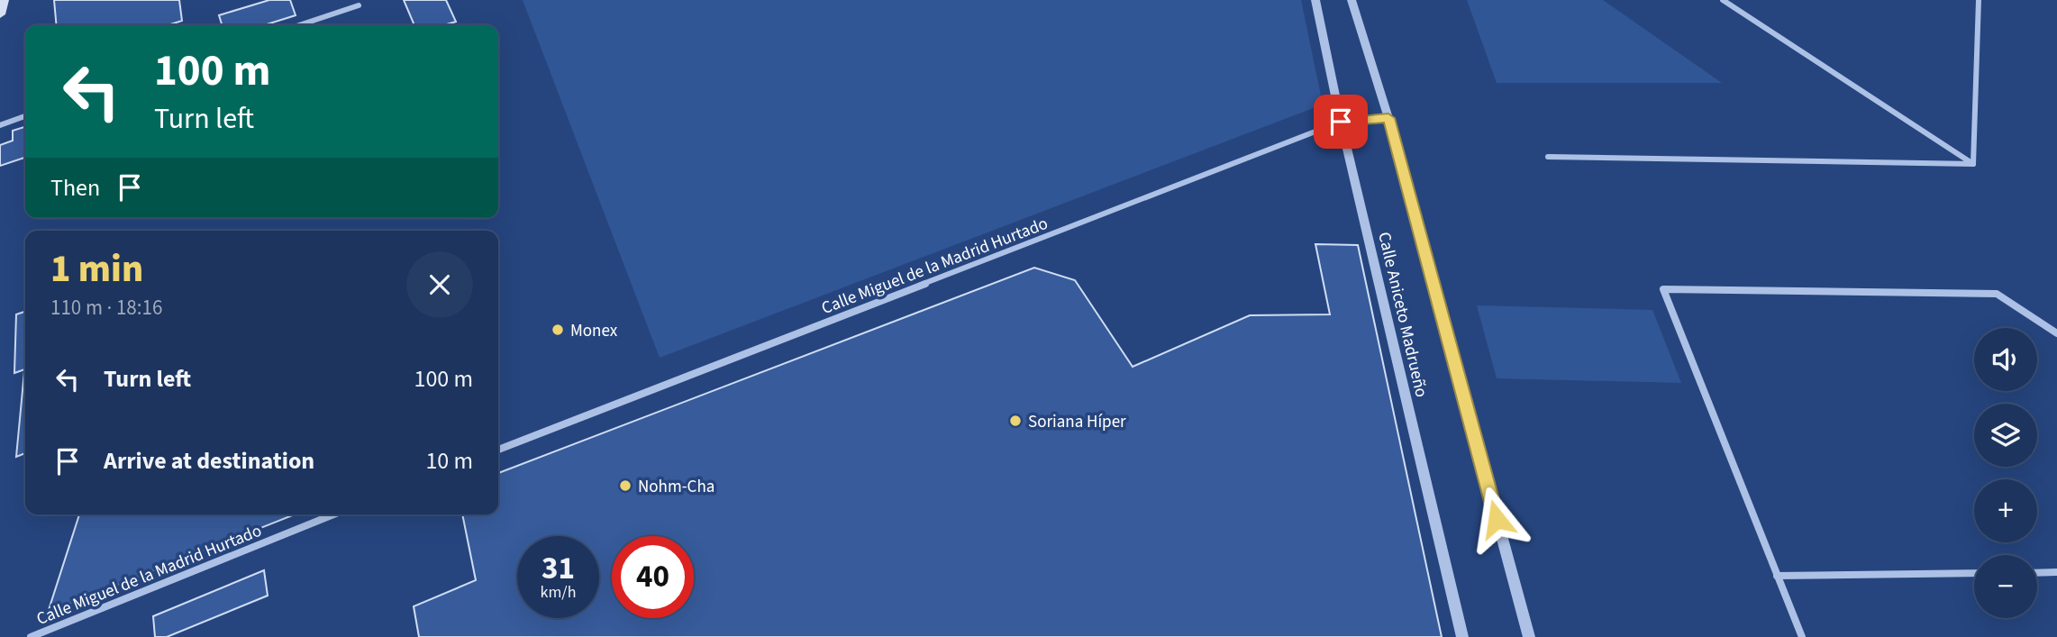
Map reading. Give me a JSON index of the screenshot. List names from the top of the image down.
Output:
{
  "streets": {
    "street": ["Calle Miguel de la Madrid Hurtado", "Calle Aniceto Madrueño"]
  },
  "crossings": [
    ["Calle Miguel de la Madrid Hurtado", "Calle Aniceto Madrueño"]
  ],
  "places": ["Monex", "Soriana Híper", "Nohm-Cha"],
  "page": {
    "turn": ["100 m", "Turn left"],
    "then": "Then",
    "heading": ["1 min", "110 m · 18:16"],
    "map_buttons": ["+", "−"],
    "list": [
      {
        "name": "Turn left",
        "value": "100 m"
      },
      {
        "name": "Arrive at destination",
        "value": "10 m"
      }
    ],
    "speed": "31 km/h",
    "limit": "40"
  }
}
